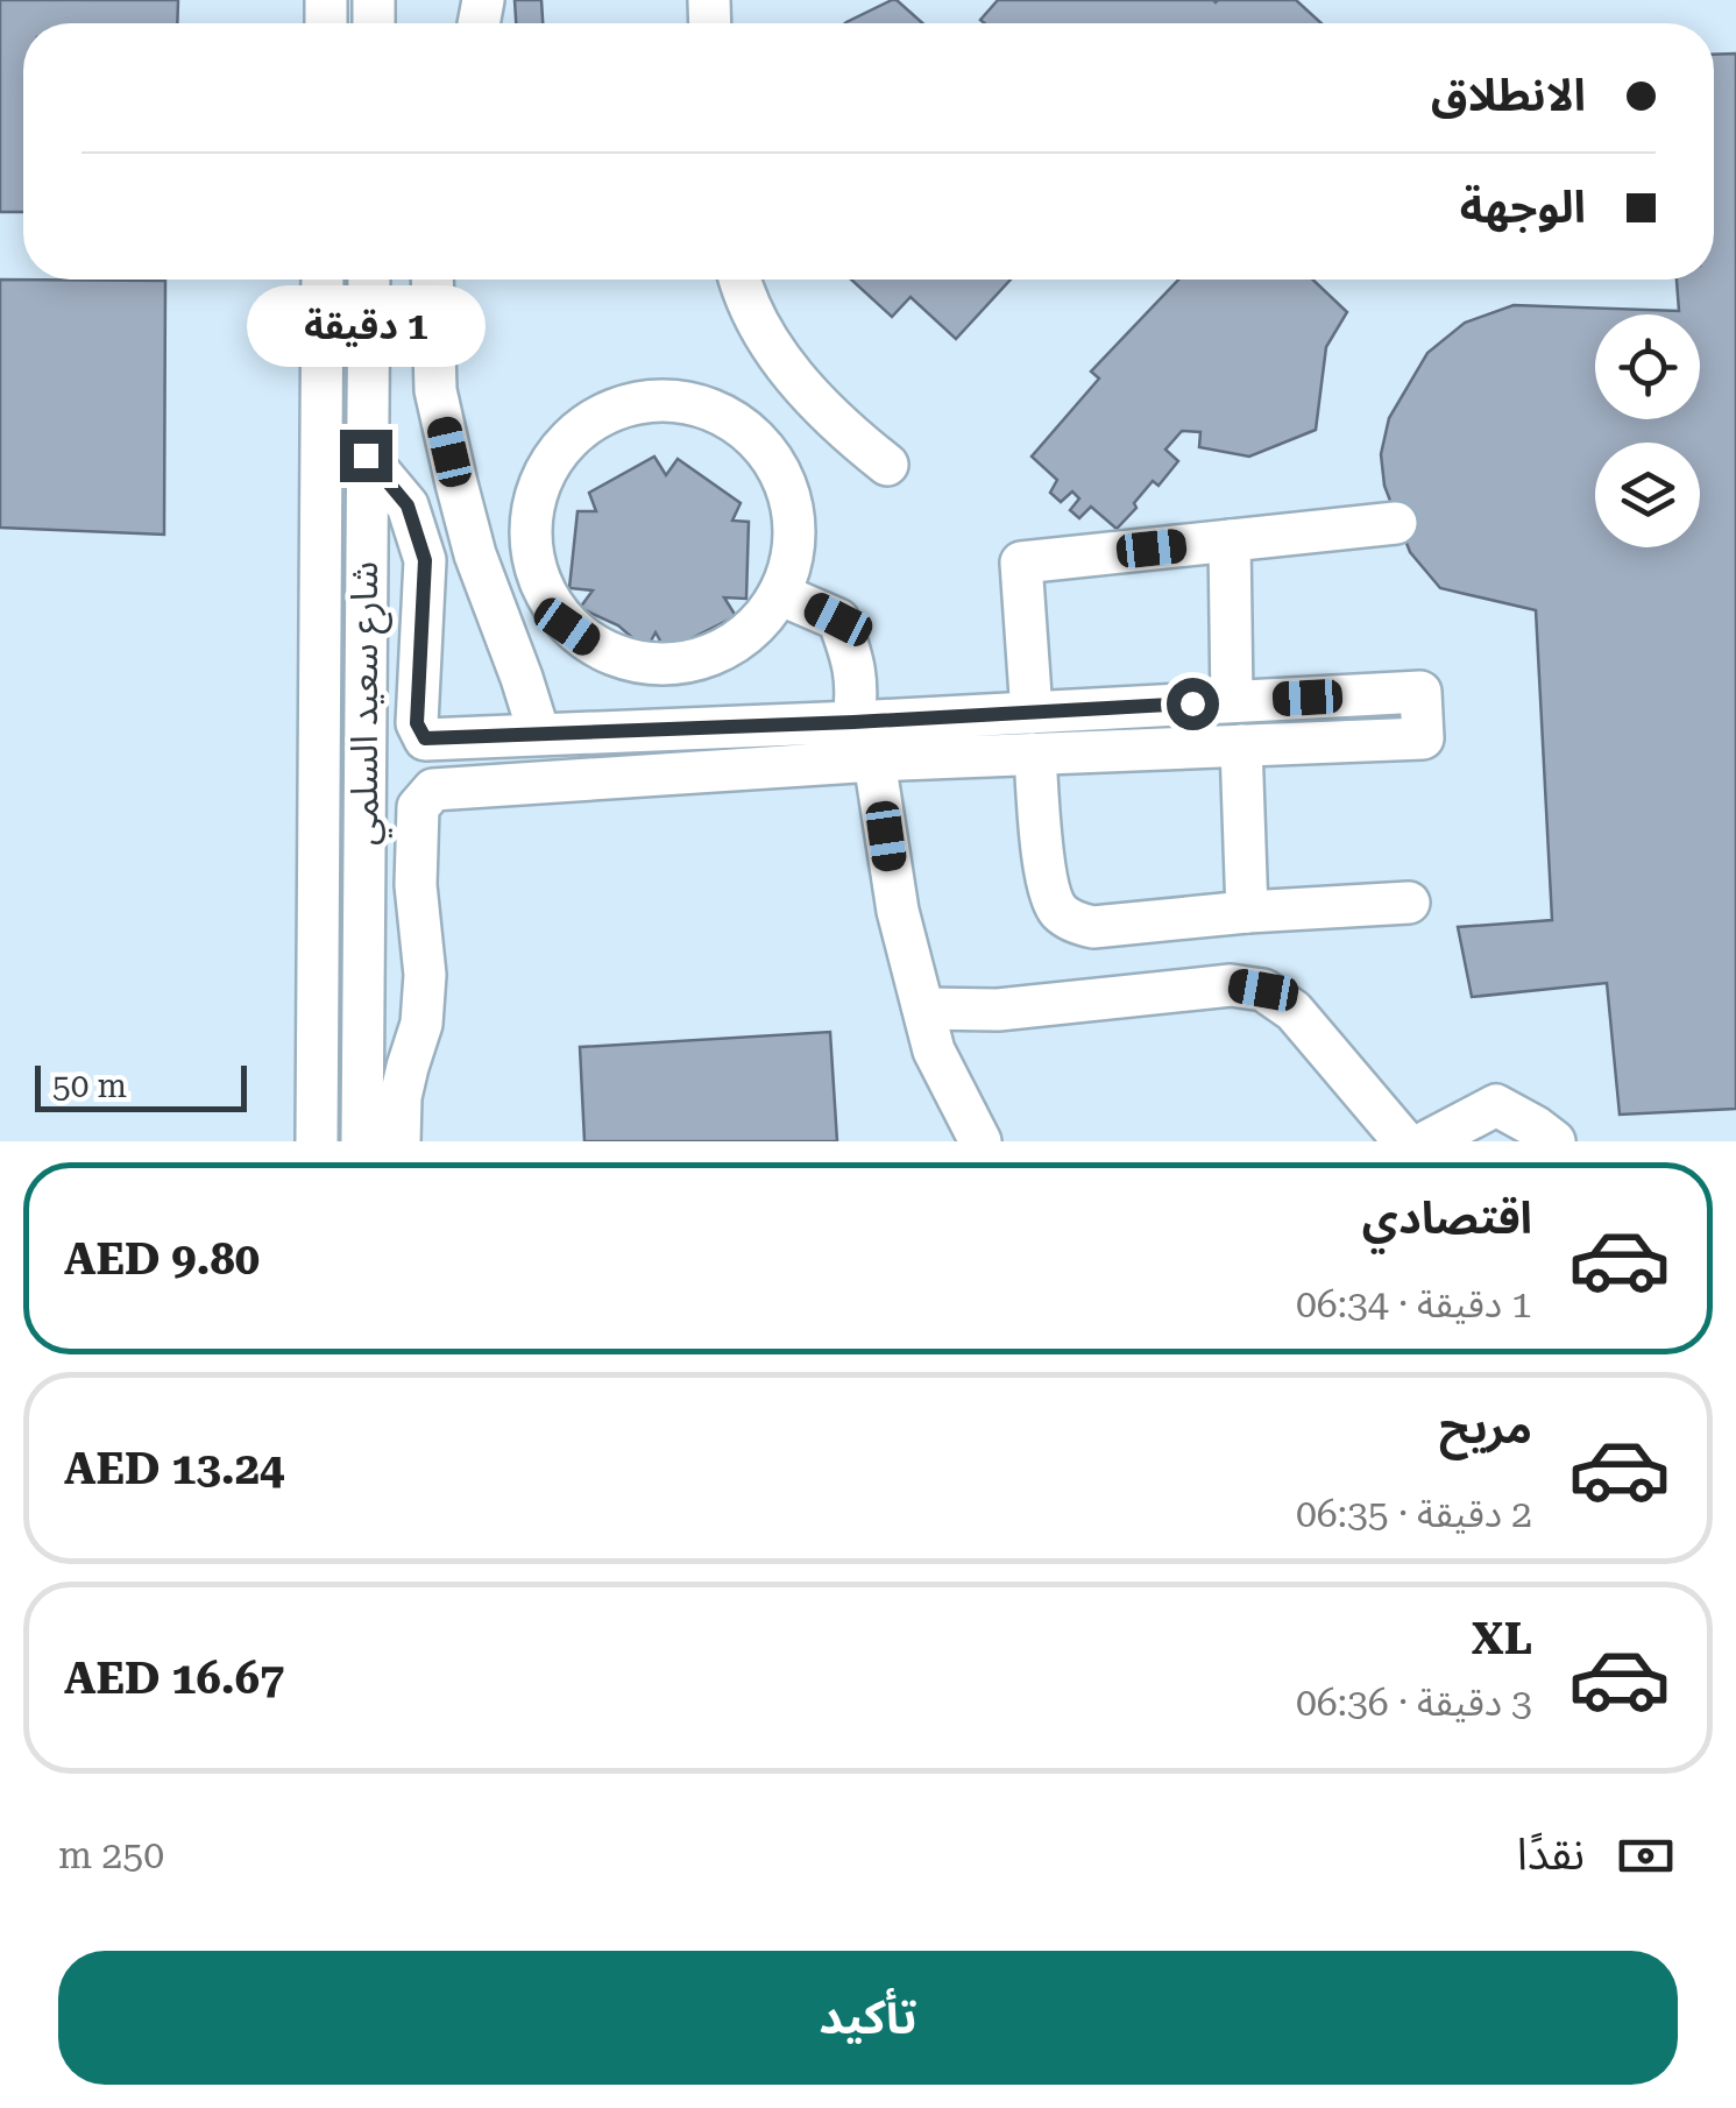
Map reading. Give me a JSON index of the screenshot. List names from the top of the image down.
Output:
{
  "streets": {
    "street": ["شارع سعيد السلمي"]
  },
  "scale_bar": "50 m",
  "page": {
    "banner": ["الانطلاق", "الوجهة"],
    "bubble": "1 دقيقة",
    "scale": "50 m",
    "list": [
      {
        "name": "اقتصادي",
        "note": "1 دقيقة · 06:34",
        "value": "AED 9.80"
      },
      {
        "name": "مريح",
        "note": "2 دقيقة · 06:35",
        "value": "AED 13.24"
      },
      {
        "name": "XL",
        "note": "3 دقيقة · 06:36",
        "value": "AED 16.67"
      }
    ],
    "pay": ["نقدًا", "250 m"],
    "buttons": "تأكيد"
  }
}
